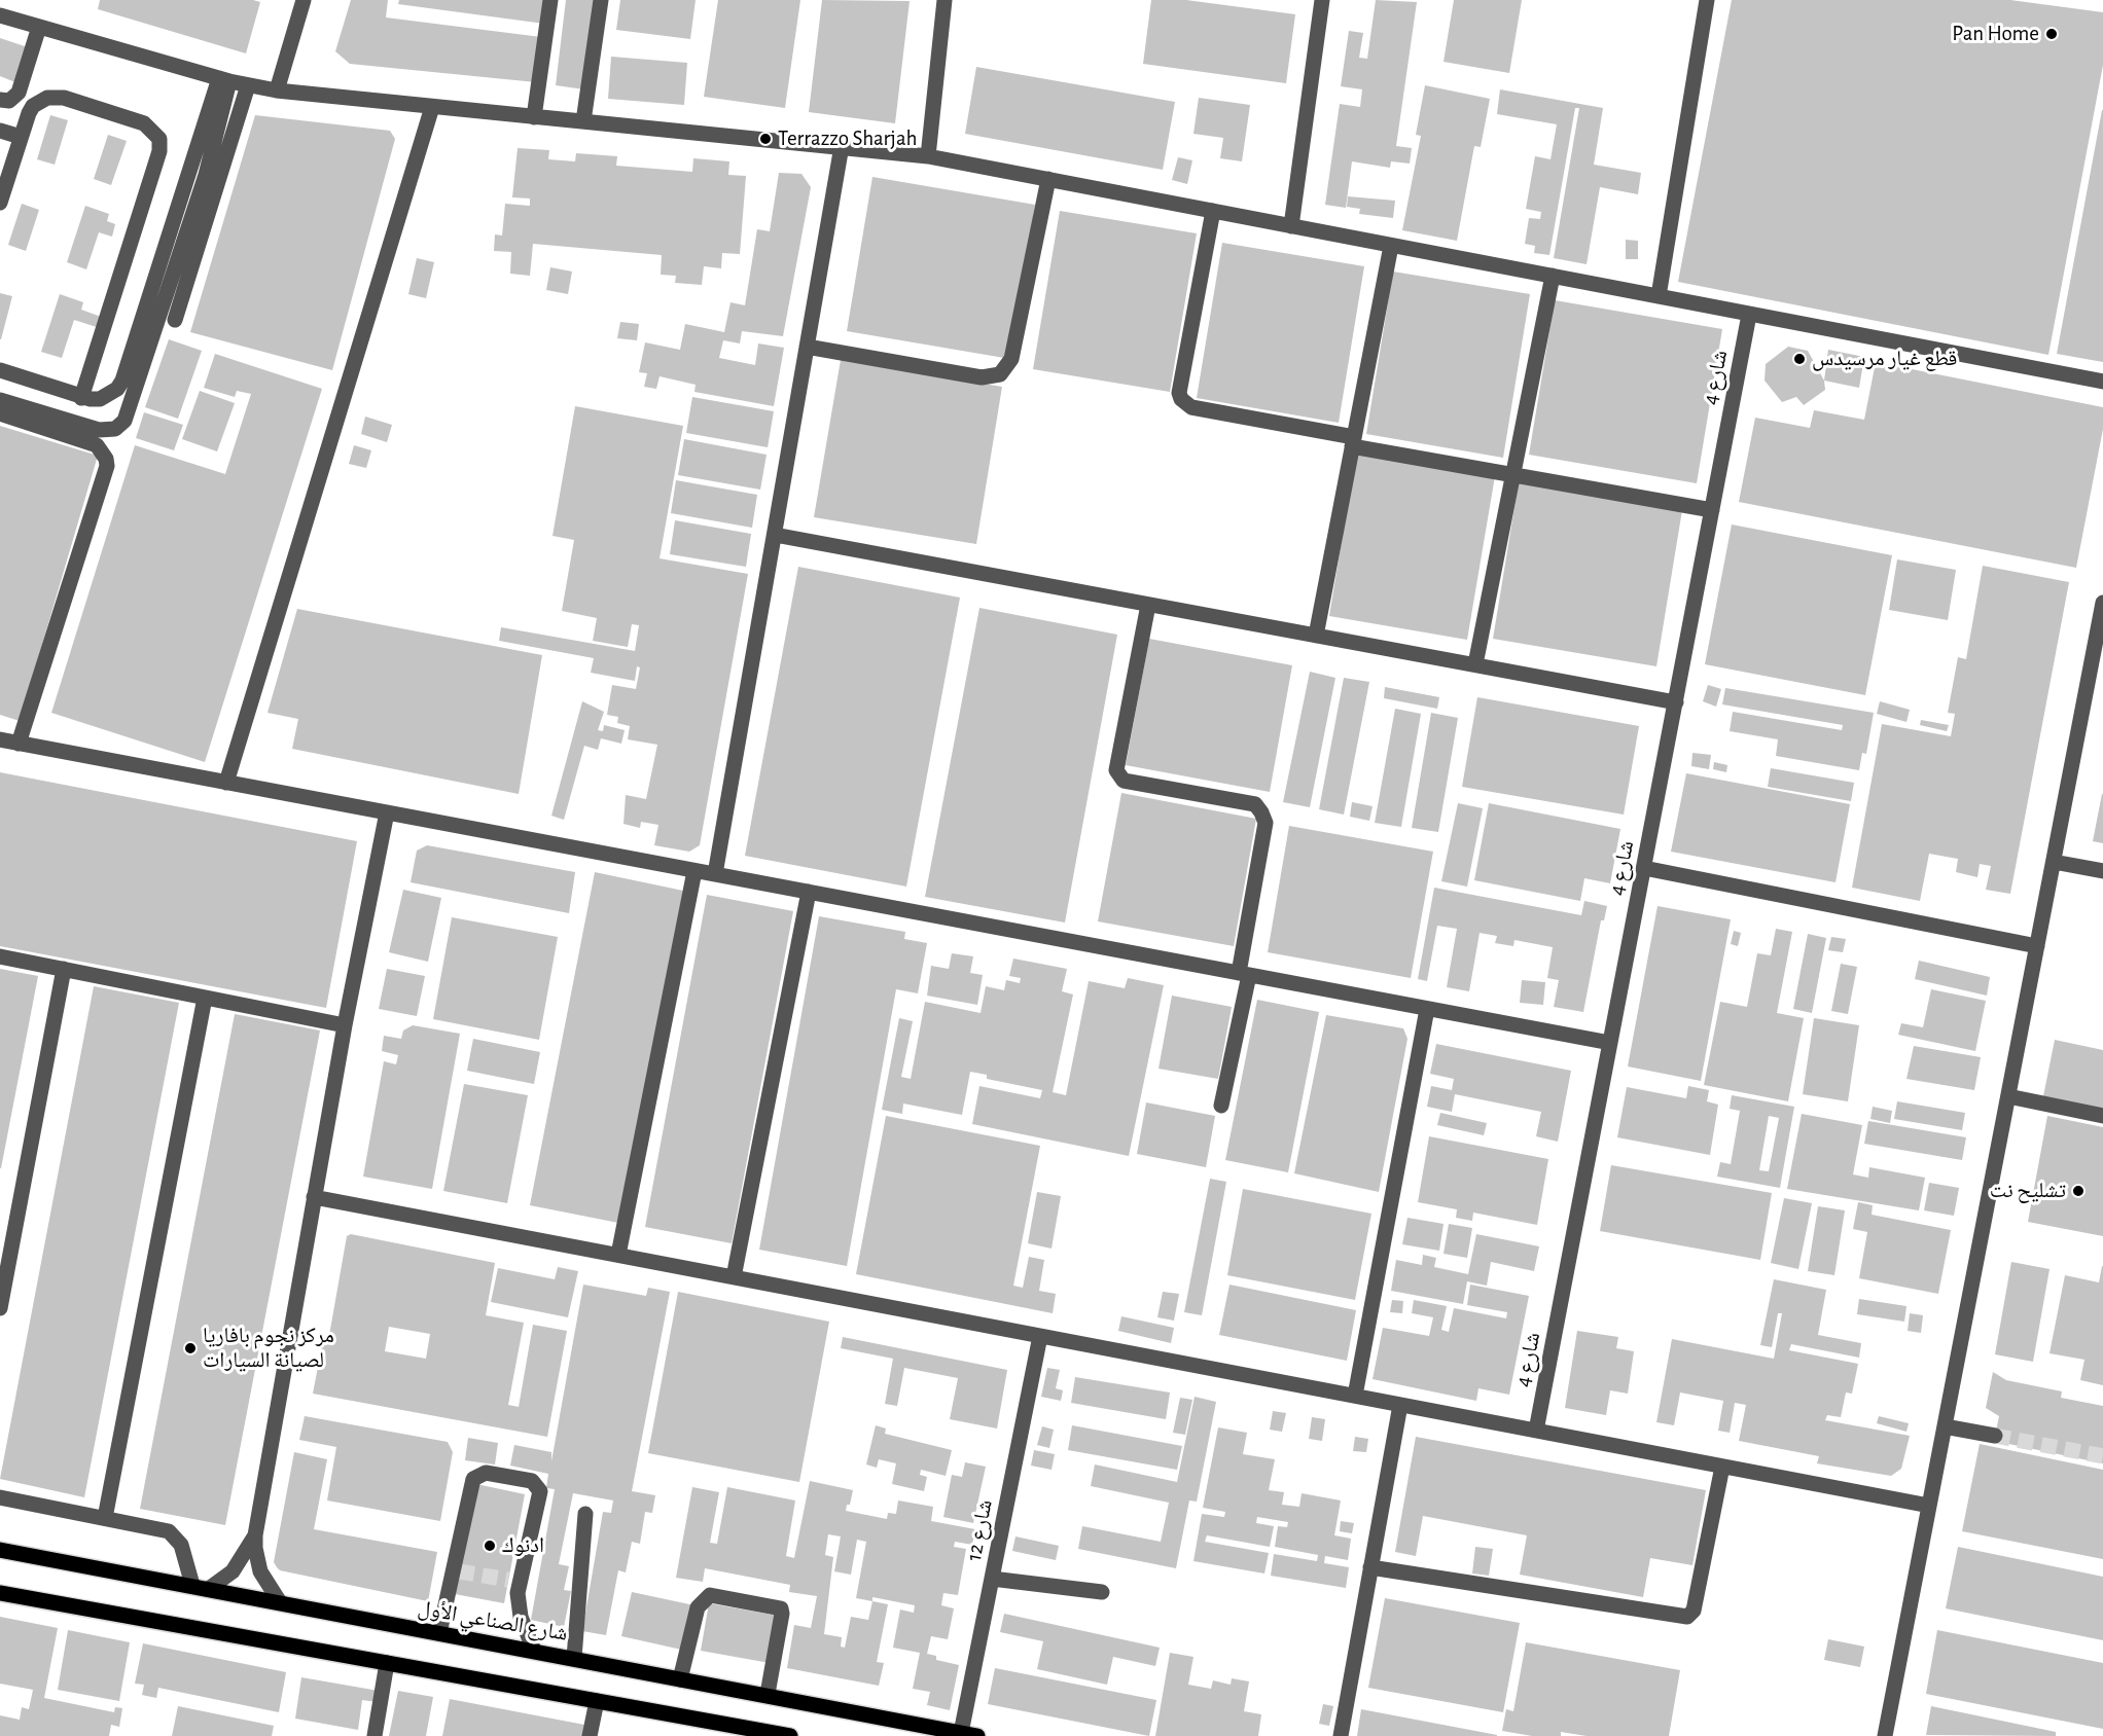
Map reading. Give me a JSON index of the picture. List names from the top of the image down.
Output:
{
  "streets": {
    "main road": ["شارع الصناعي الأول"],
    "street": ["شارع 4", "شارع 12"]
  },
  "crossings": [
    ["شارع 12", "شارع الصناعي الأول"]
  ],
  "places": [
    "Pan Home",
    "Terrazzo Sharjah",
    "قطع غيار مرسيدس",
    "تشليح نت",
    "مركز نجوم بافاريا لصيانة السيارات",
    "ادنوك"
  ]
}
